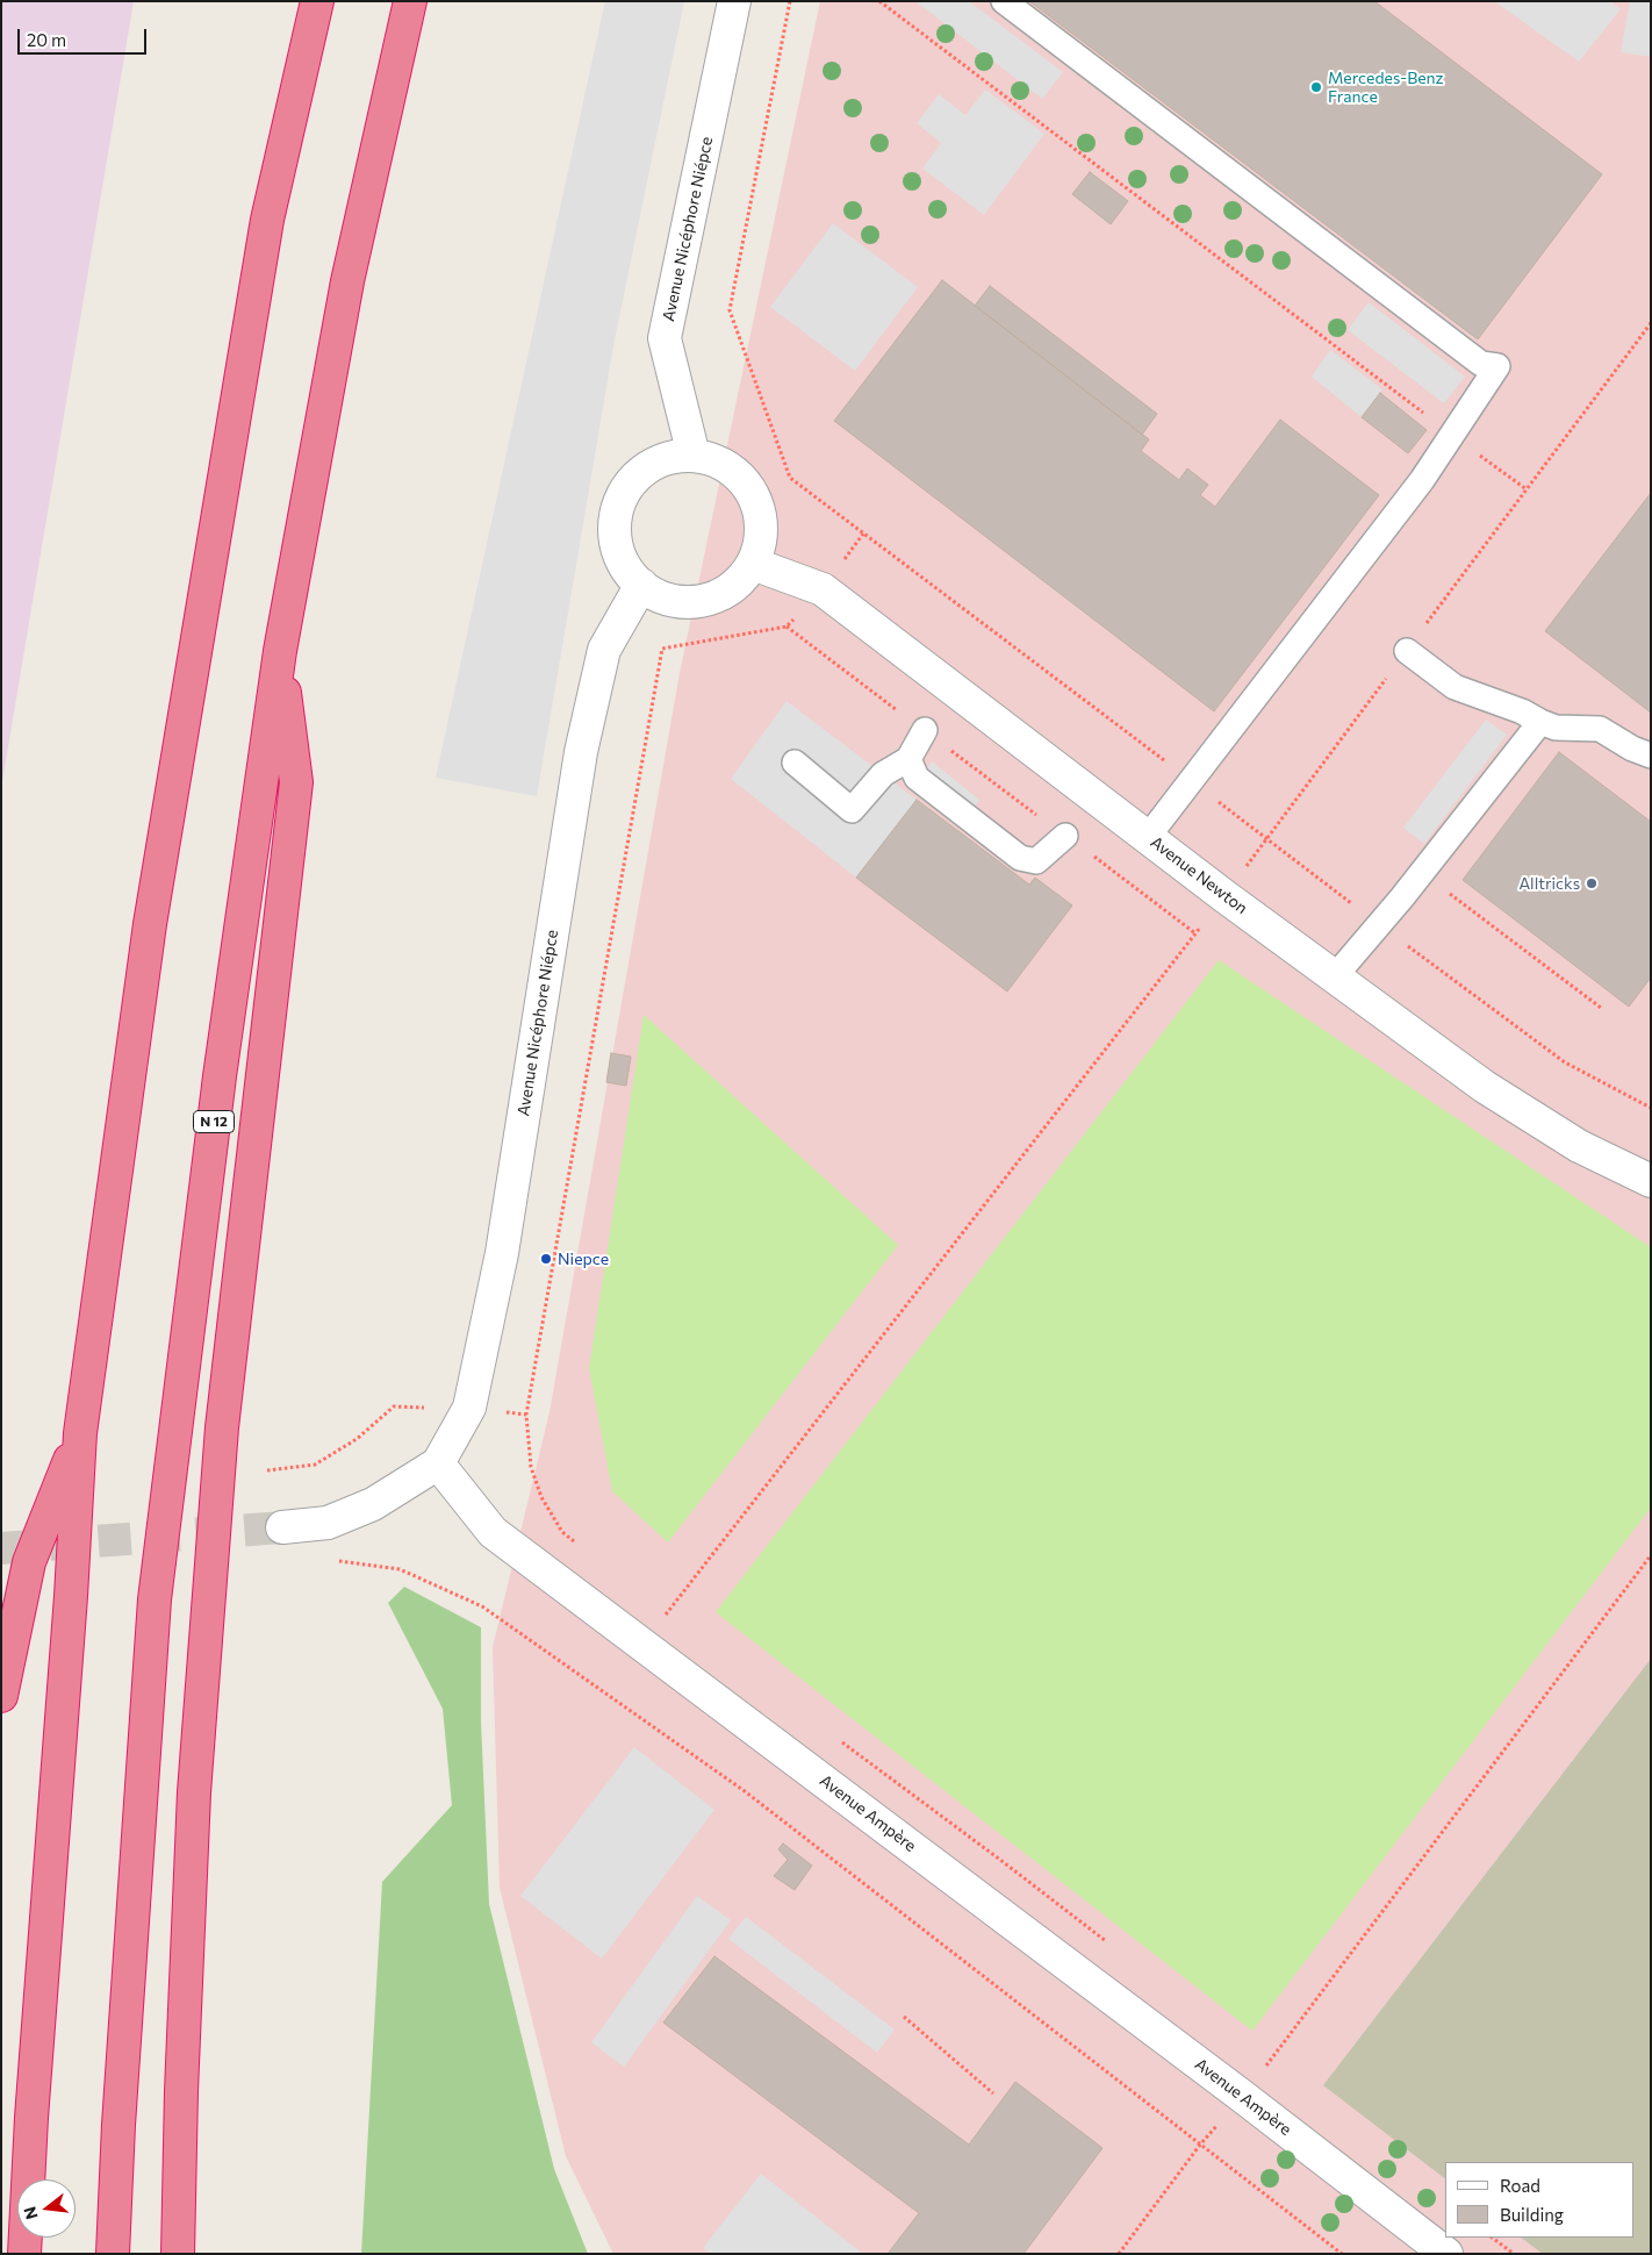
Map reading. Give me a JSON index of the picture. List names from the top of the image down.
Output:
{
  "streets": {
    "highway": ["N 12"],
    "street": ["Avenue Nicéphore Niépce", "Avenue Newton", "Avenue Ampère"]
  },
  "crossings": [
    ["Avenue Nicéphore Niépce", "Avenue Newton"],
    ["Avenue Nicéphore Niépce", "Avenue Ampère"]
  ],
  "places": ["Mercedes-Benz France", "Alltricks", "Niepce"],
  "legend": ["Road", "Building"],
  "scale_bar": "20 m",
  "north": "left"
}
